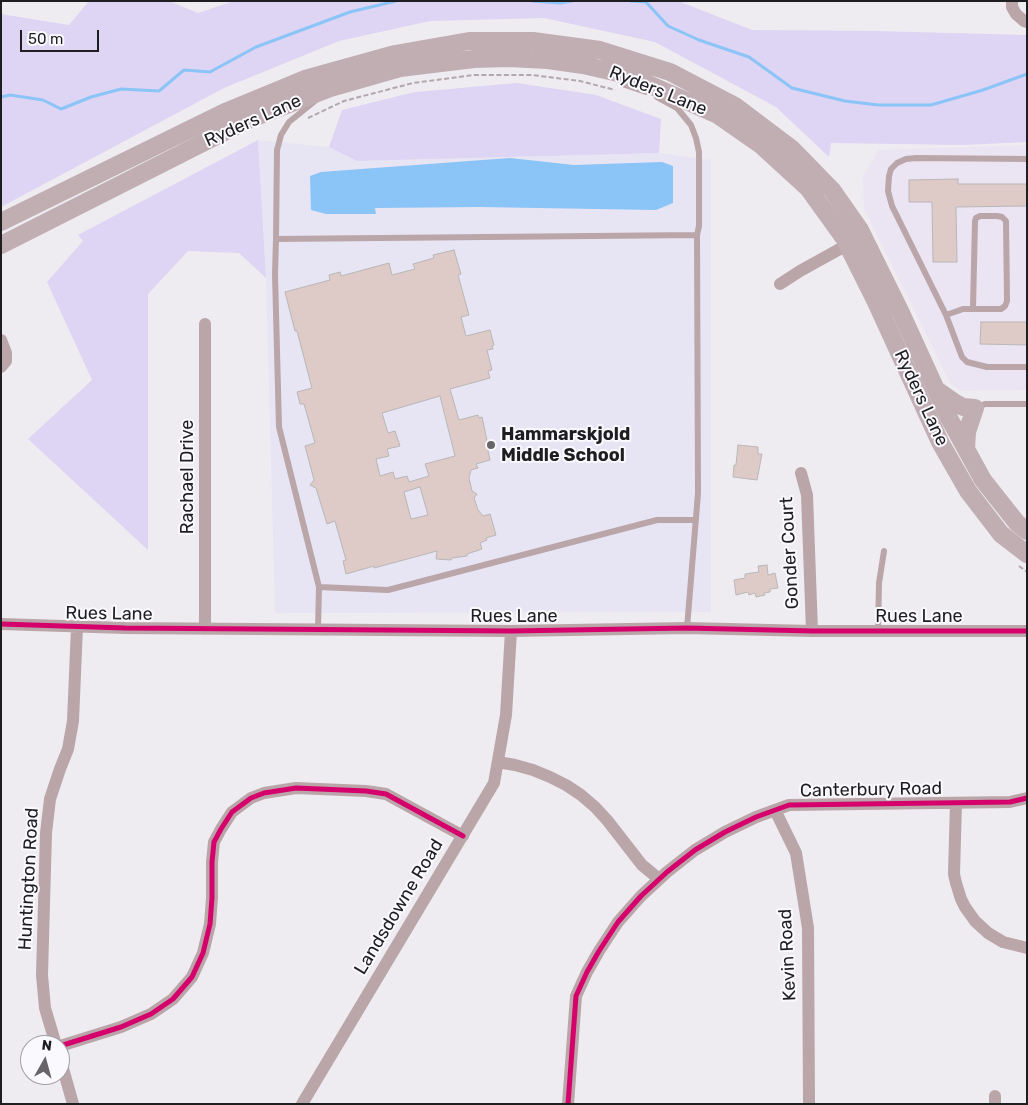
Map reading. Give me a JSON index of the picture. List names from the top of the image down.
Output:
{
  "streets": {
    "main road": ["Ryders Lane"],
    "street": [
      "Rachael Drive",
      "Gonder Court",
      "Rues Lane",
      "Canterbury Road",
      "Huntington Road",
      "Landsdowne Road",
      "Kevin Road"
    ]
  },
  "crossings": [
    ["Rachael Drive", "Rues Lane"],
    ["Gonder Court", "Rues Lane"],
    ["Rues Lane", "Huntington Road"],
    ["Rues Lane", "Landsdowne Road"],
    ["Canterbury Road", "Kevin Road"]
  ],
  "places": ["Hammarskjold Middle School"],
  "scale_bar": "50 m",
  "north": "top"
}
